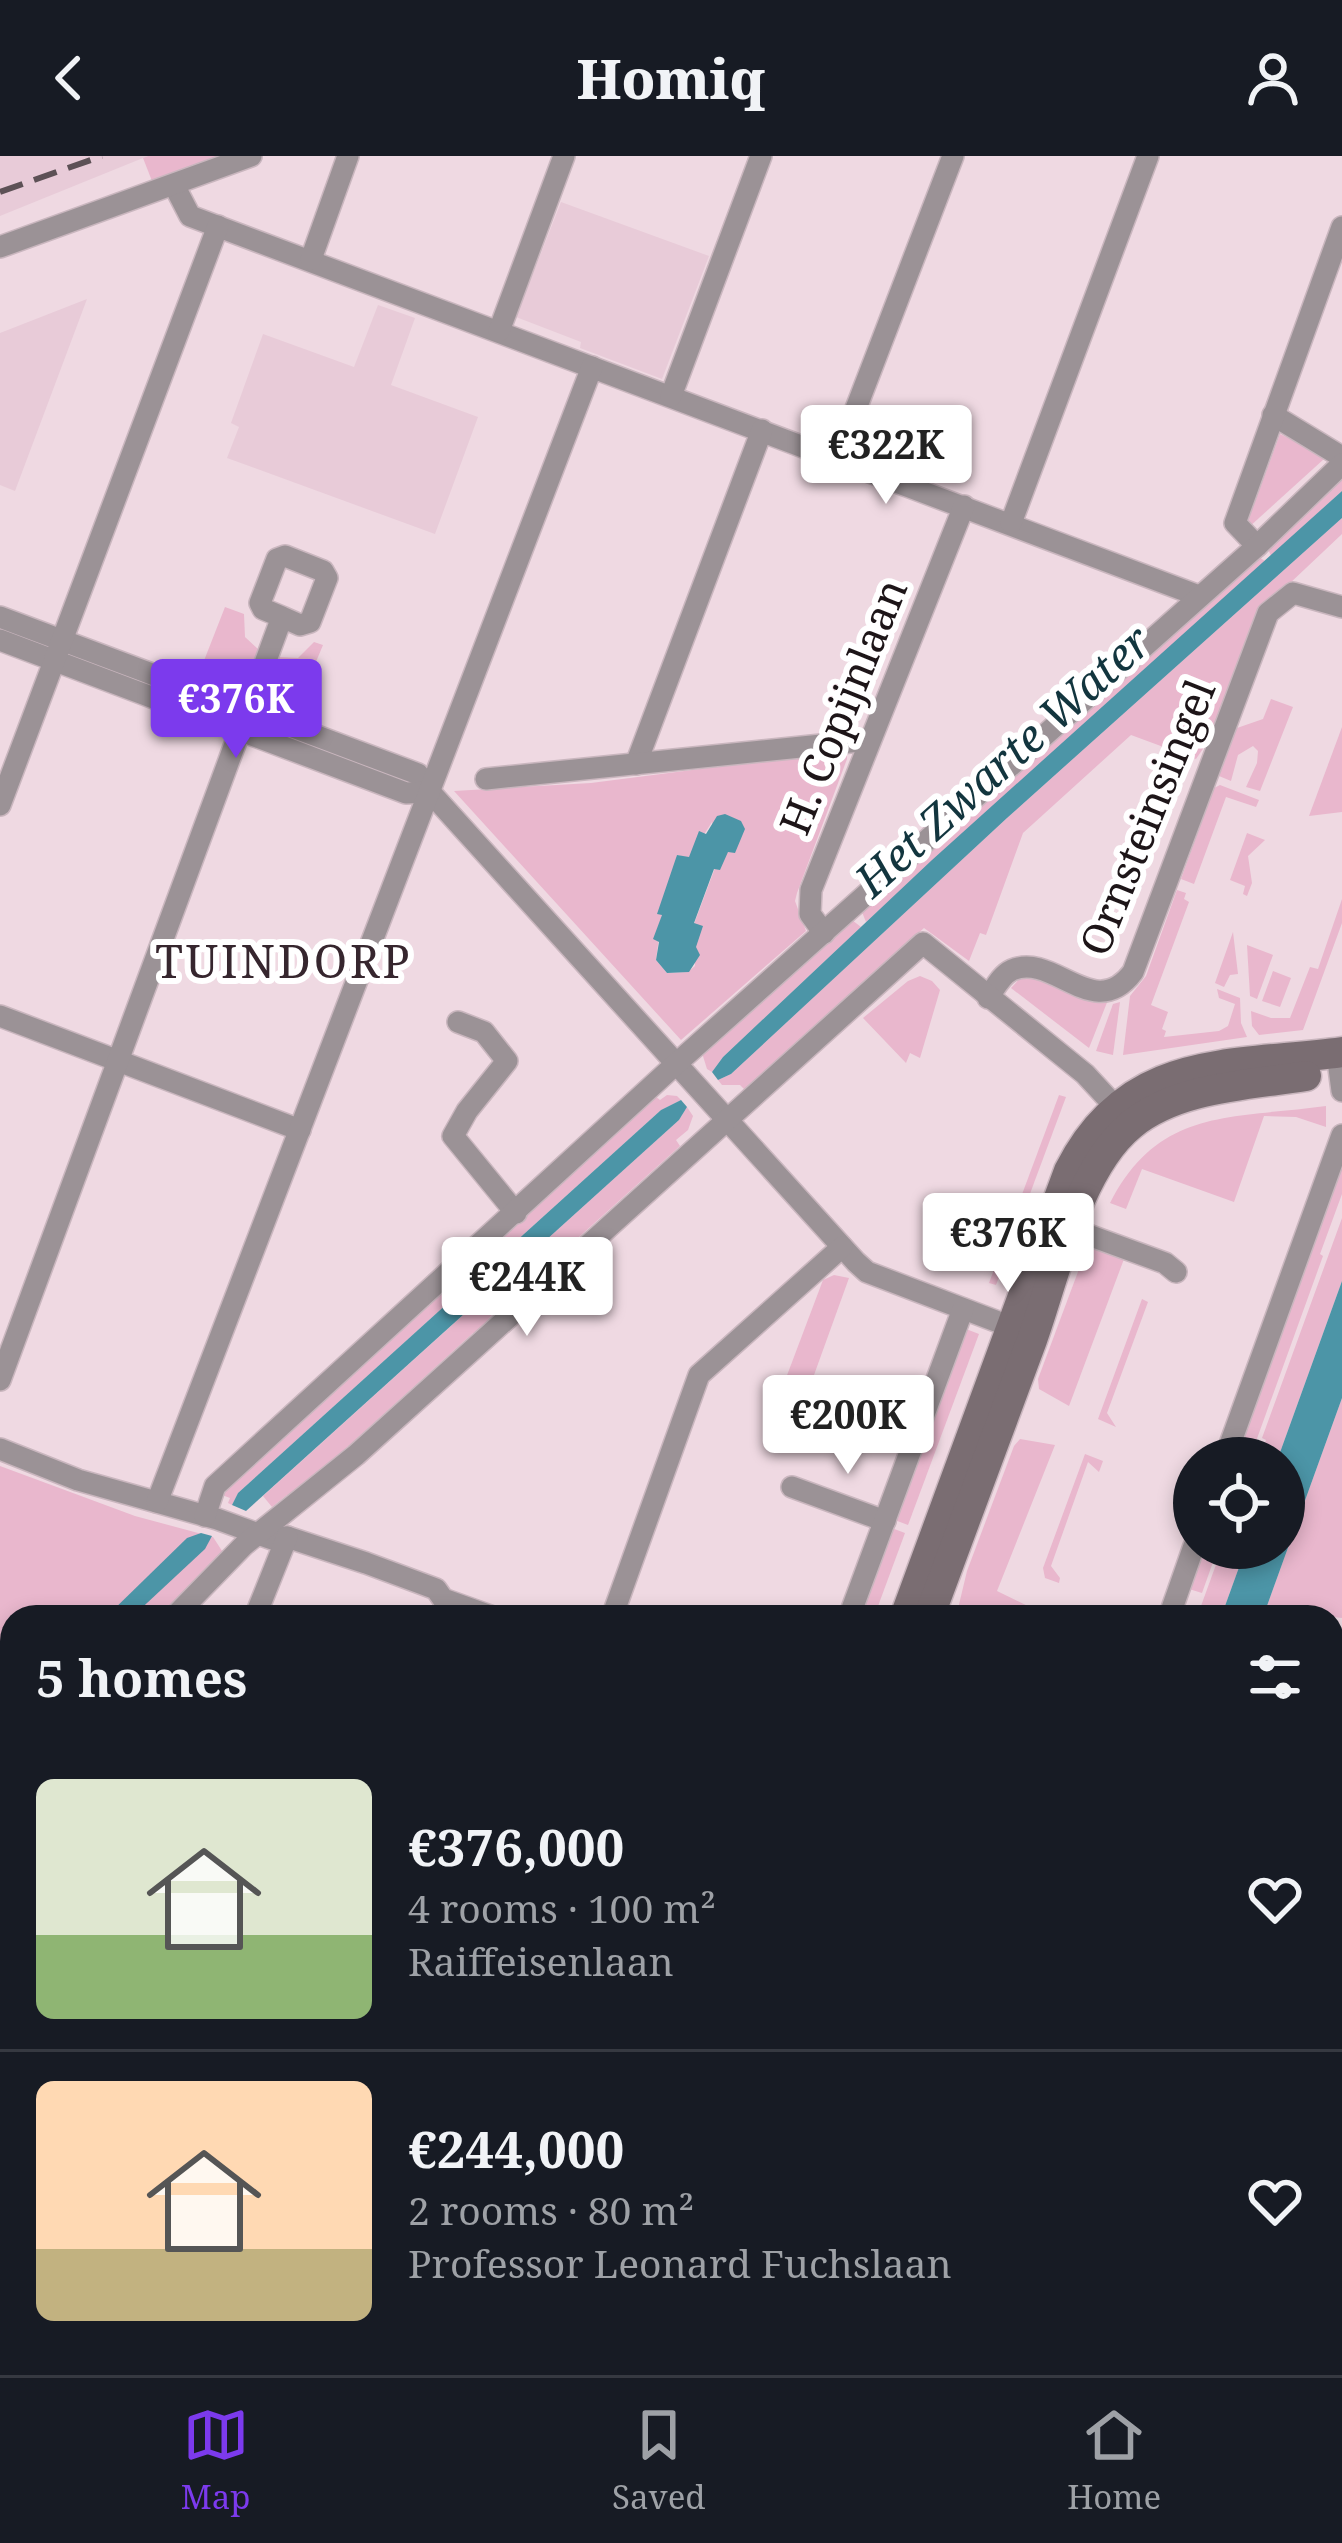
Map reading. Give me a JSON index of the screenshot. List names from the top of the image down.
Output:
{
  "streets": {
    "street": ["H. Copijnlaan", "Ornsteinsingel"]
  },
  "districts": ["TUINDORP"],
  "water": ["Het Zwarte Water"],
  "page": {
    "header": "Homiq",
    "price": [
      "€322K",
      "€376K",
      "€376K",
      "€244K",
      "€200K"
    ],
    "heading": "5 homes",
    "list": [
      {
        "name": "€376,000",
        "note": "4 rooms · 100 m² · Raiffeisenlaan"
      },
      {
        "name": "€244,000",
        "note": "2 rooms · 80 m² · Professor Leonard Fuchslaan"
      }
    ],
    "tabs": ["Map", "Saved", "Home"]
  }
}
